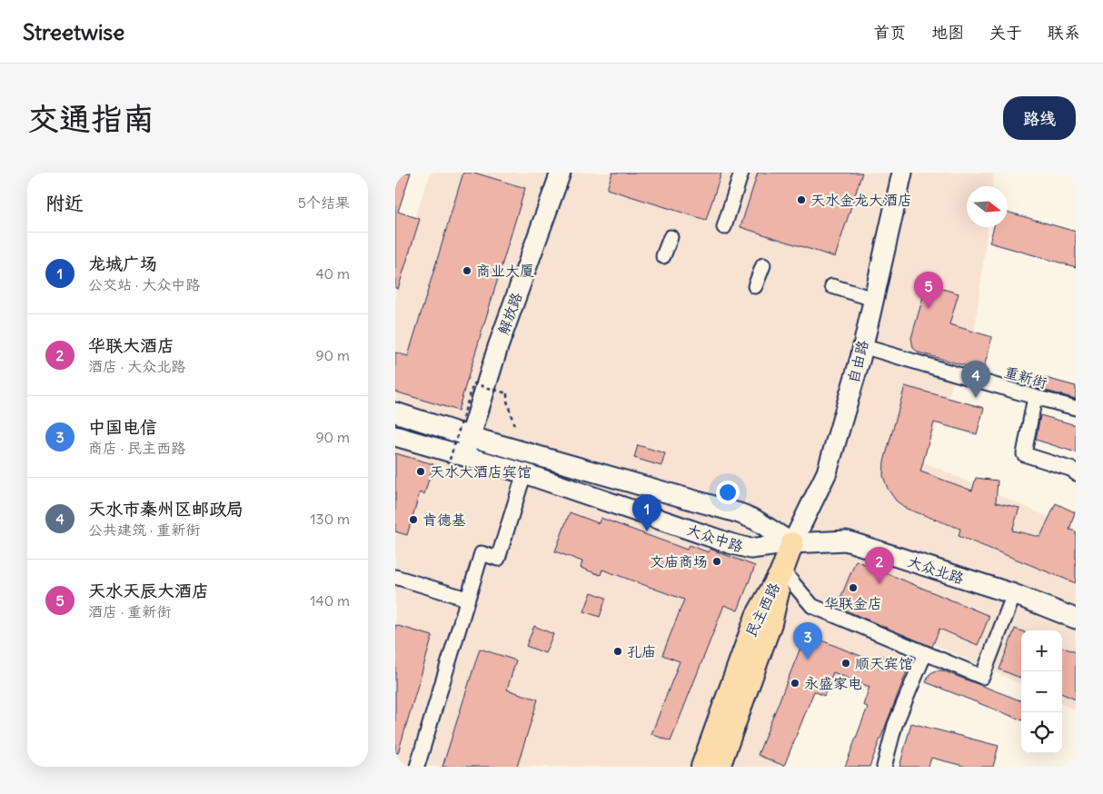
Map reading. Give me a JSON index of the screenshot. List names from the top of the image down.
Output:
{
  "streets": {
    "main road": [
      "解放路",
      "自由路",
      "大众中路",
      "大众北路",
      "民主西路"
    ],
    "street": ["重新街"]
  },
  "crossings": [
    ["解放路", "大众中路"],
    ["自由路", "重新街"],
    ["自由路", "大众中路"],
    ["自由路", "大众北路"],
    ["大众中路", "大众北路"]
  ],
  "places": [
    "天水金龙大酒店",
    "商业大厦",
    "天水大酒店宾馆",
    "肯德基",
    "文庙商场",
    "华联金店",
    "孔庙",
    "顺天宾馆",
    "永盛家电"
  ],
  "north": "right",
  "page": {
    "header": "Streetwise",
    "nav": [
      "首页",
      "地图",
      "关于",
      "联系"
    ],
    "buttons": "路线",
    "title": "交通指南",
    "heading": ["附近", "5个结果"],
    "list": [
      {
        "mark": "1",
        "name": "龙城广场",
        "note": "公交站 · 大众中路",
        "value": "40 m"
      },
      {
        "mark": "2",
        "name": "华联大酒店",
        "note": "酒店 · 大众北路",
        "value": "90 m"
      },
      {
        "mark": "3",
        "name": "中国电信",
        "note": "商店 · 民主西路",
        "value": "90 m"
      },
      {
        "mark": "4",
        "name": "天水市秦州区邮政局",
        "note": "公共建筑 · 重新街",
        "value": "130 m"
      },
      {
        "mark": "5",
        "name": "天水天辰大酒店",
        "note": "酒店 · 重新街",
        "value": "140 m"
      }
    ],
    "pins": [
      "5",
      "4",
      "1",
      "2",
      "3"
    ],
    "map_buttons": ["+", "−"]
  }
}
